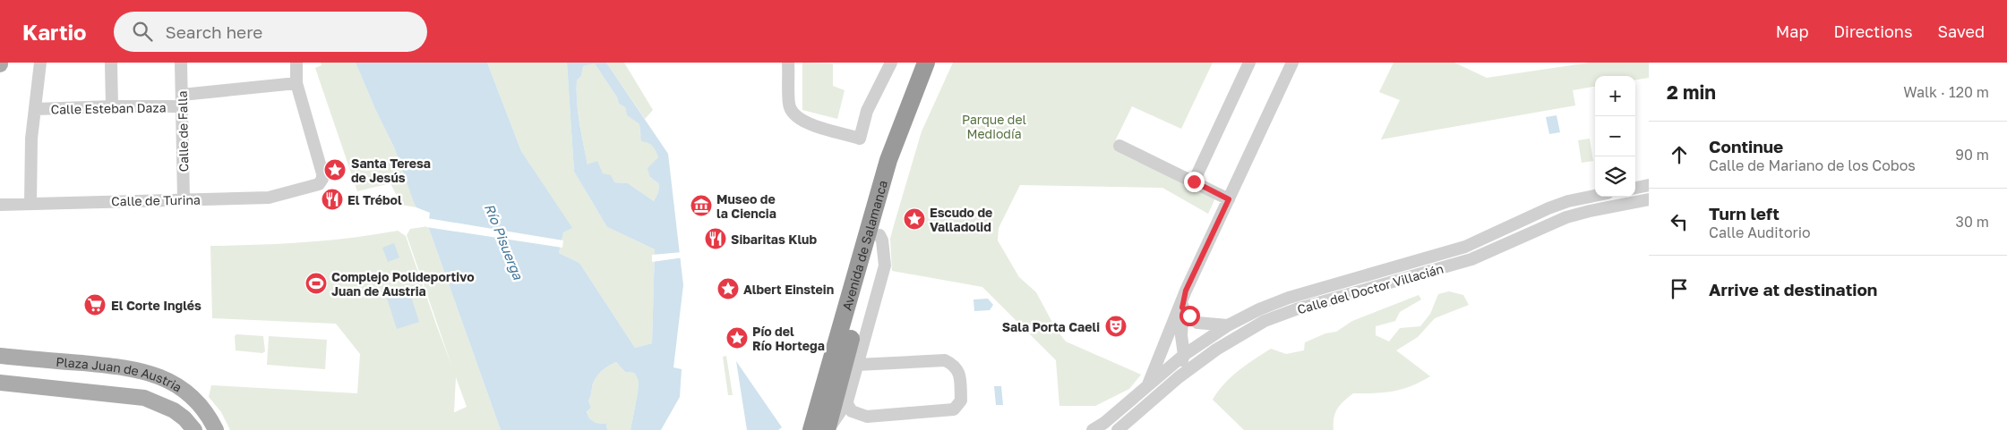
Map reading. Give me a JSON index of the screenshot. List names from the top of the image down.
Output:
{
  "streets": {
    "highway": ["Avenida de Salamanca"],
    "main road": ["Plaza Juan de Austria"],
    "street": [
      "Calle Esteban Daza",
      "Calle de Falla",
      "Calle de Turina",
      "Calle del Doctor Villacián"
    ]
  },
  "crossings": [
    ["Calle Esteban Daza", "Calle de Falla"],
    ["Calle Esteban Daza", "Calle de Turina"],
    ["Calle de Falla", "Calle de Turina"]
  ],
  "water": ["Río Pisuerga"],
  "parks": ["Parque del Mediodía"],
  "places": {
    "place": [
      "Santa Teresa de Jesús",
      "Escudo de Valladolid",
      "Albert Einstein",
      "Pío del Río Hortega"
    ],
    "restaurant": ["El Trébol", "Sibaritas Klub"],
    "museum": ["Museo de la Ciencia"],
    "sports": ["Complejo Polideportivo Juan de Austria"],
    "supermarket": ["El Corte Inglés"],
    "theatre": ["Sala Porta Caeli"]
  },
  "page": {
    "header": "Kartio",
    "search": "Search here",
    "nav": ["Map", "Directions", "Saved"],
    "heading": ["2 min", "Walk · 120 m"],
    "map_buttons": ["+", "−"],
    "list": [
      ["Continue", "Calle de Mariano de los Cobos", "90 m"],
      ["Turn left", "Calle Auditorio", "30 m"],
      "Arrive at destination"
    ]
  }
}
